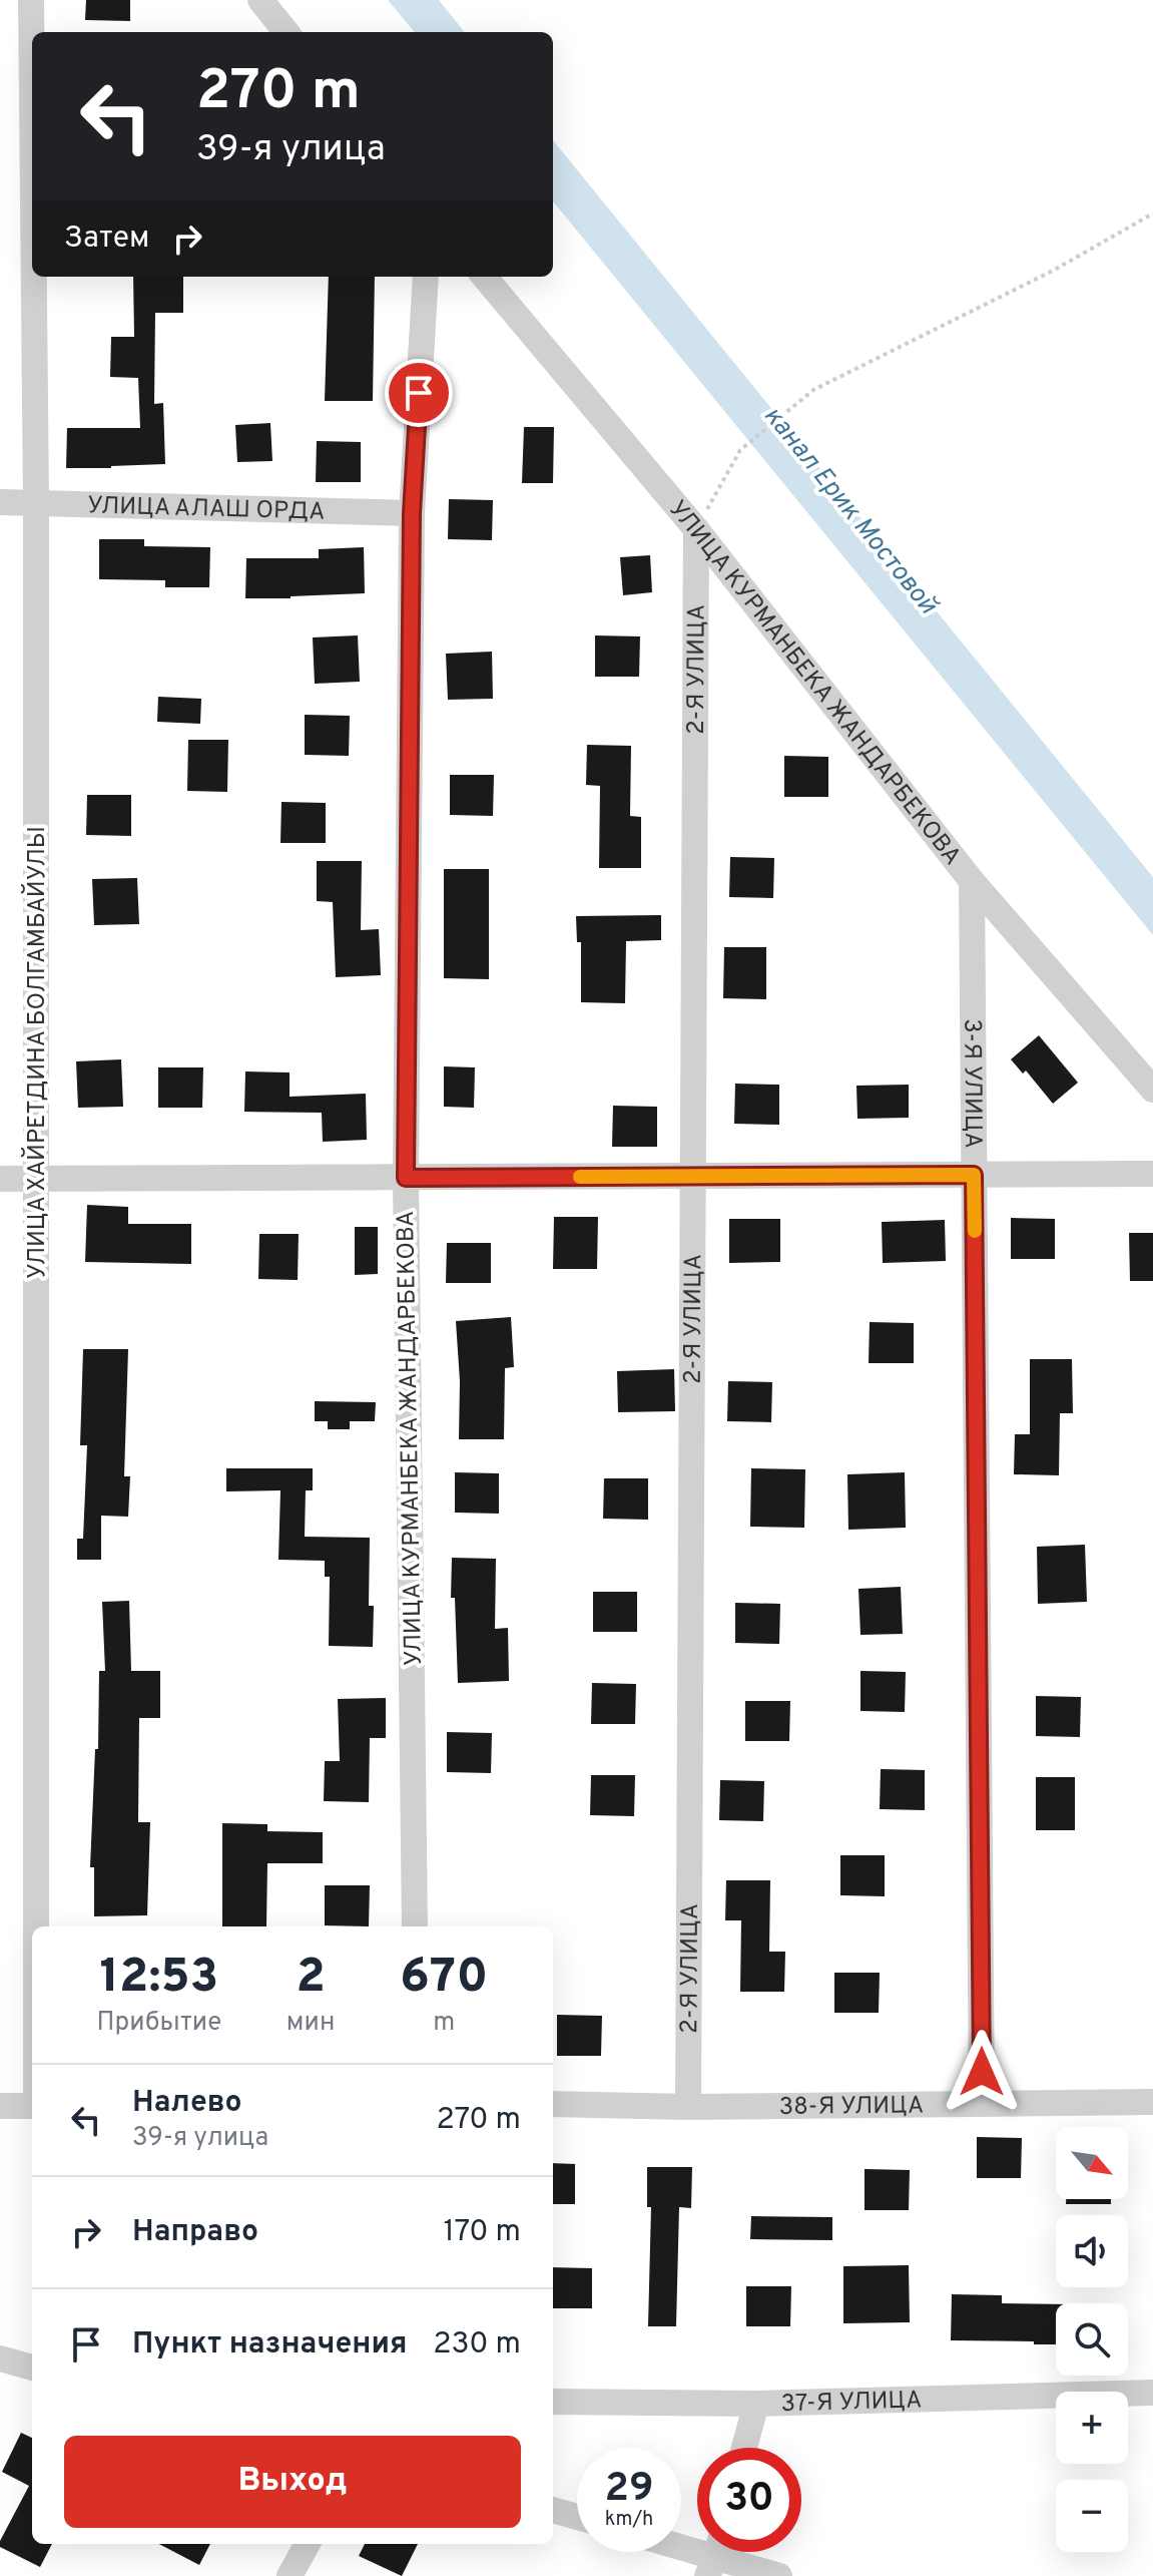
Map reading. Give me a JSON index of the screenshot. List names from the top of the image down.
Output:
{
  "streets": {
    "street": [
      "УЛИЦА АЛАШ ОРДА",
      "2-Я УЛИЦА",
      "УЛИЦА КУРМАНБЕКА ЖАНДАРБЕКОВА",
      "УЛИЦА ХАЙРЕТДИНА БОЛГАМБАЙУЛЫ",
      "3-Я УЛИЦА",
      "38-Я УЛИЦА",
      "37-Я УЛИЦА"
    ]
  },
  "crossings": [
    ["УЛИЦА АЛАШ ОРДА", "УЛИЦА КУРМАНБЕКА ЖАНДАРБЕКОВА"],
    ["УЛИЦА АЛАШ ОРДА", "УЛИЦА ХАЙРЕТДИНА БОЛГАМБАЙУЛЫ"],
    ["2-Я УЛИЦА", "УЛИЦА КУРМАНБЕКА ЖАНДАРБЕКОВА"],
    ["2-Я УЛИЦА", "38-Я УЛИЦА"],
    ["УЛИЦА КУРМАНБЕКА ЖАНДАРБЕКОВА", "3-Я УЛИЦА"],
    ["3-Я УЛИЦА", "38-Я УЛИЦА"]
  ],
  "water": ["канал Ерик Мостовой"],
  "north": "bottom right",
  "page": {
    "turn": ["270 m", "39-я улица"],
    "then": "Затем",
    "eta": [
      "12:53",
      "Прибытие",
      "2",
      "мин",
      "670",
      "m"
    ],
    "list": [
      {
        "name": "Налево",
        "note": "39-я улица",
        "value": "270 m"
      },
      {
        "name": "Направо",
        "value": "170 m"
      },
      {
        "name": "Пункт назначения",
        "value": "230 m"
      }
    ],
    "map_buttons": ["+", "−"],
    "buttons": "Выход",
    "speed": "29 km/h",
    "limit": "30"
  }
}
